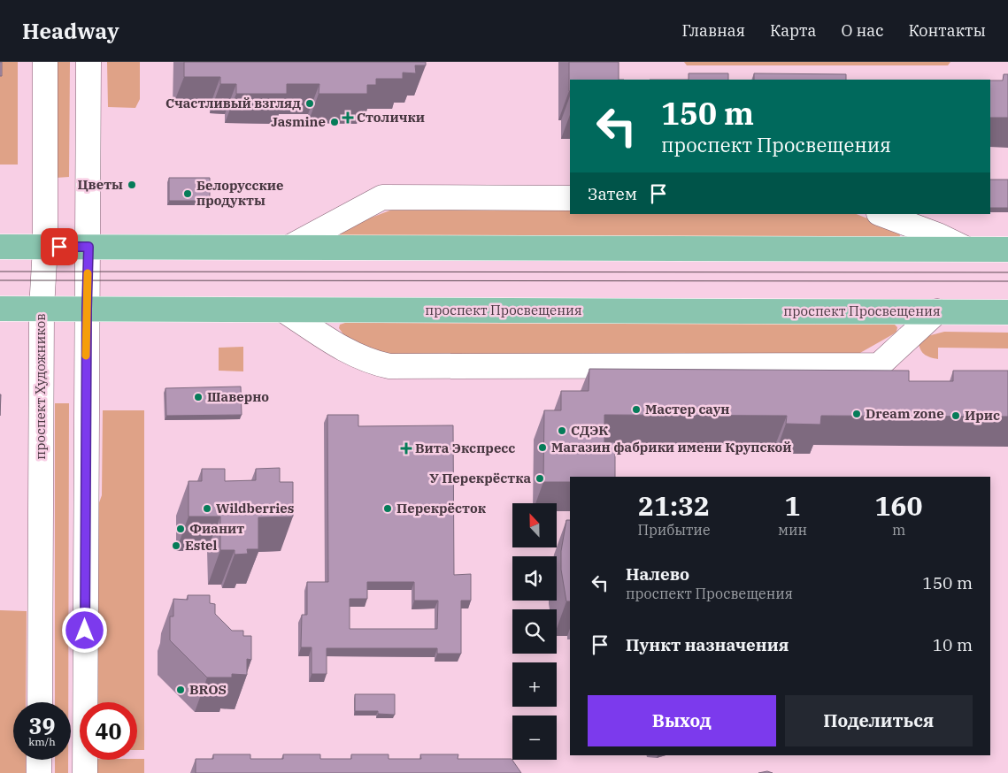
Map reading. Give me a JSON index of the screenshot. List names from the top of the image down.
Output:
{
  "streets": {
    "main road": ["проспект Просвещения"],
    "street": ["проспект Художников"]
  },
  "crossings": [
    ["проспект Просвещения", "проспект Художников"]
  ],
  "places": {
    "other": [
      "Счастливый взгляд",
      "Jasmine",
      "Цветы",
      "Белорусские продукты",
      "Шаверно",
      "Мастер саун",
      "Dream zone",
      "Ирис",
      "СДЭК",
      "Магазин фабрики имени Крупской",
      "У Перекрёстка",
      "Wildberries",
      "Перекрёсток",
      "Фианит",
      "Estel",
      "BROS"
    ],
    "health": ["Столички", "Вита Экспресс"]
  },
  "north": "top",
  "page": {
    "header": "Headway",
    "nav": [
      "Главная",
      "Карта",
      "О нас",
      "Контакты"
    ],
    "turn": ["150 m", "проспект Просвещения"],
    "then": "Затем",
    "eta": [
      "21:32",
      "Прибытие",
      "1",
      "мин",
      "160",
      "m"
    ],
    "map_buttons": ["+", "−"],
    "list": [
      {
        "name": "Налево",
        "note": "проспект Просвещения",
        "value": "150 m"
      },
      {
        "name": "Пункт назначения",
        "value": "10 m"
      }
    ],
    "buttons": ["Выход", "Поделиться"],
    "speed": "39 km/h",
    "limit": "40"
  }
}
